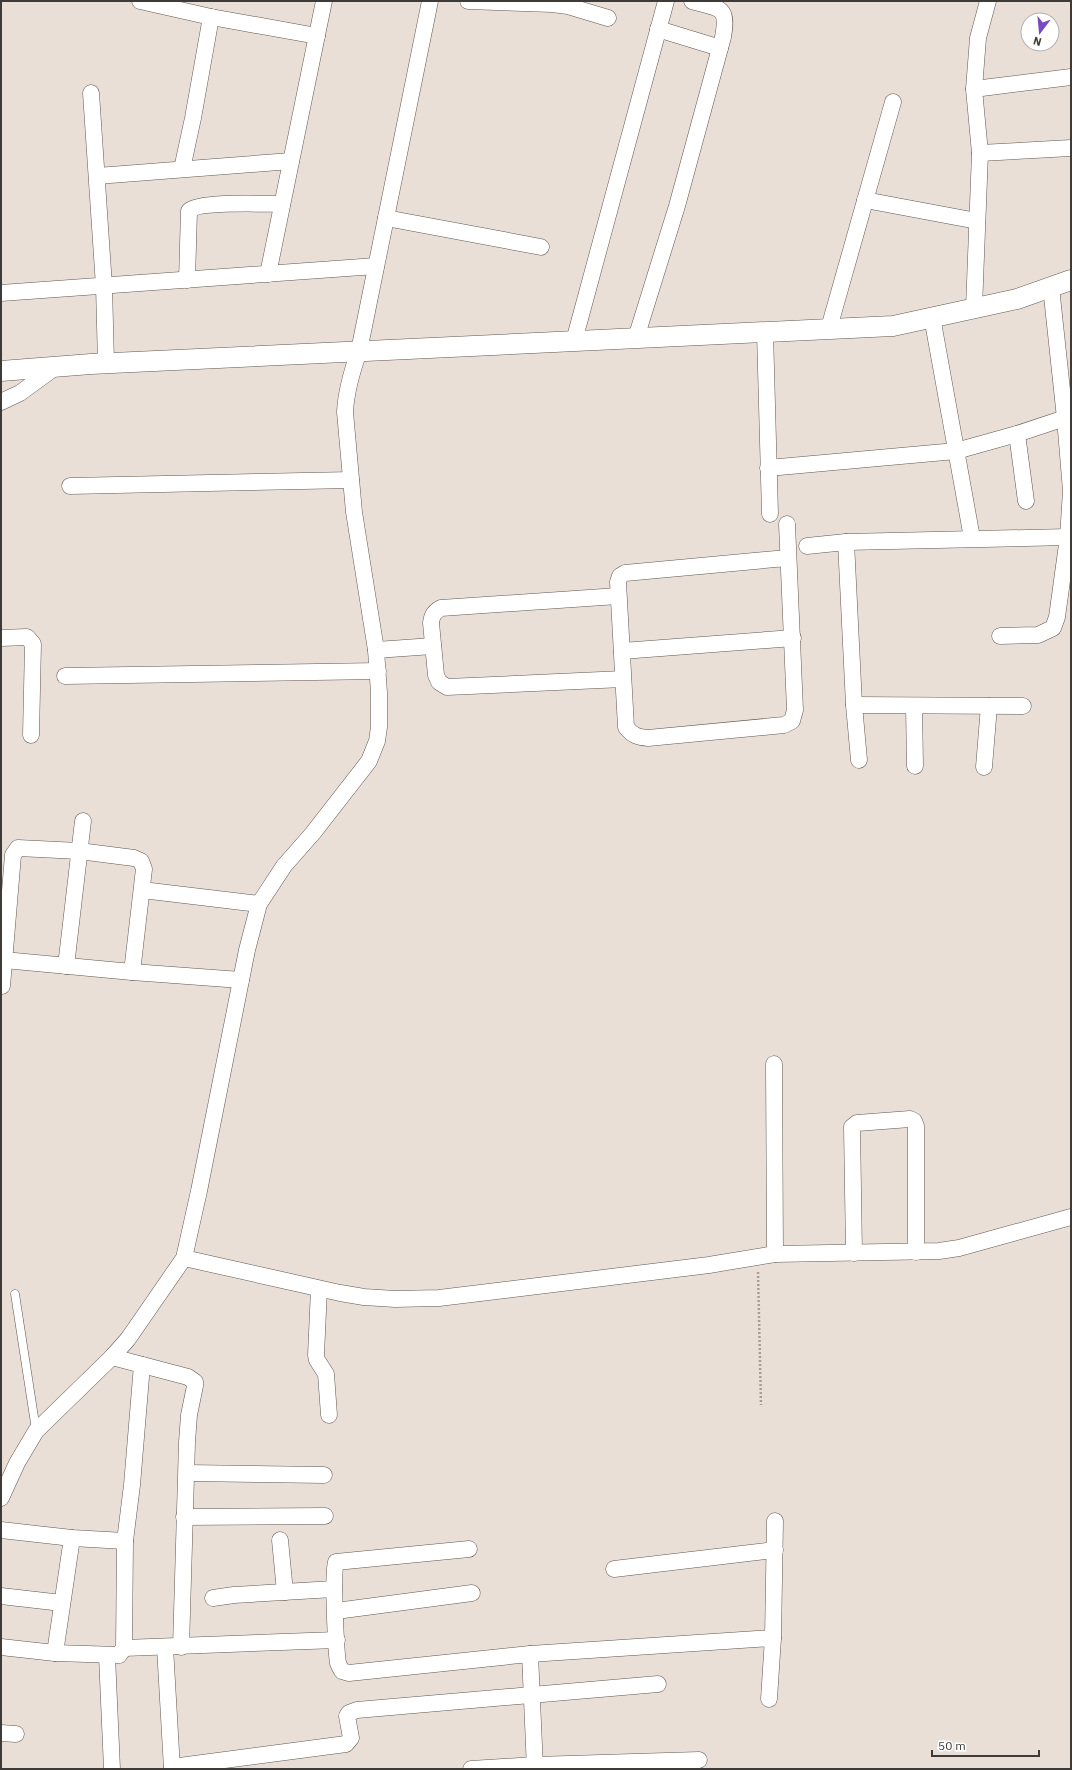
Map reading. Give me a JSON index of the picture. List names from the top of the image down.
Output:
{
  "scale_bar": "50 m",
  "north": "bottom"
}
